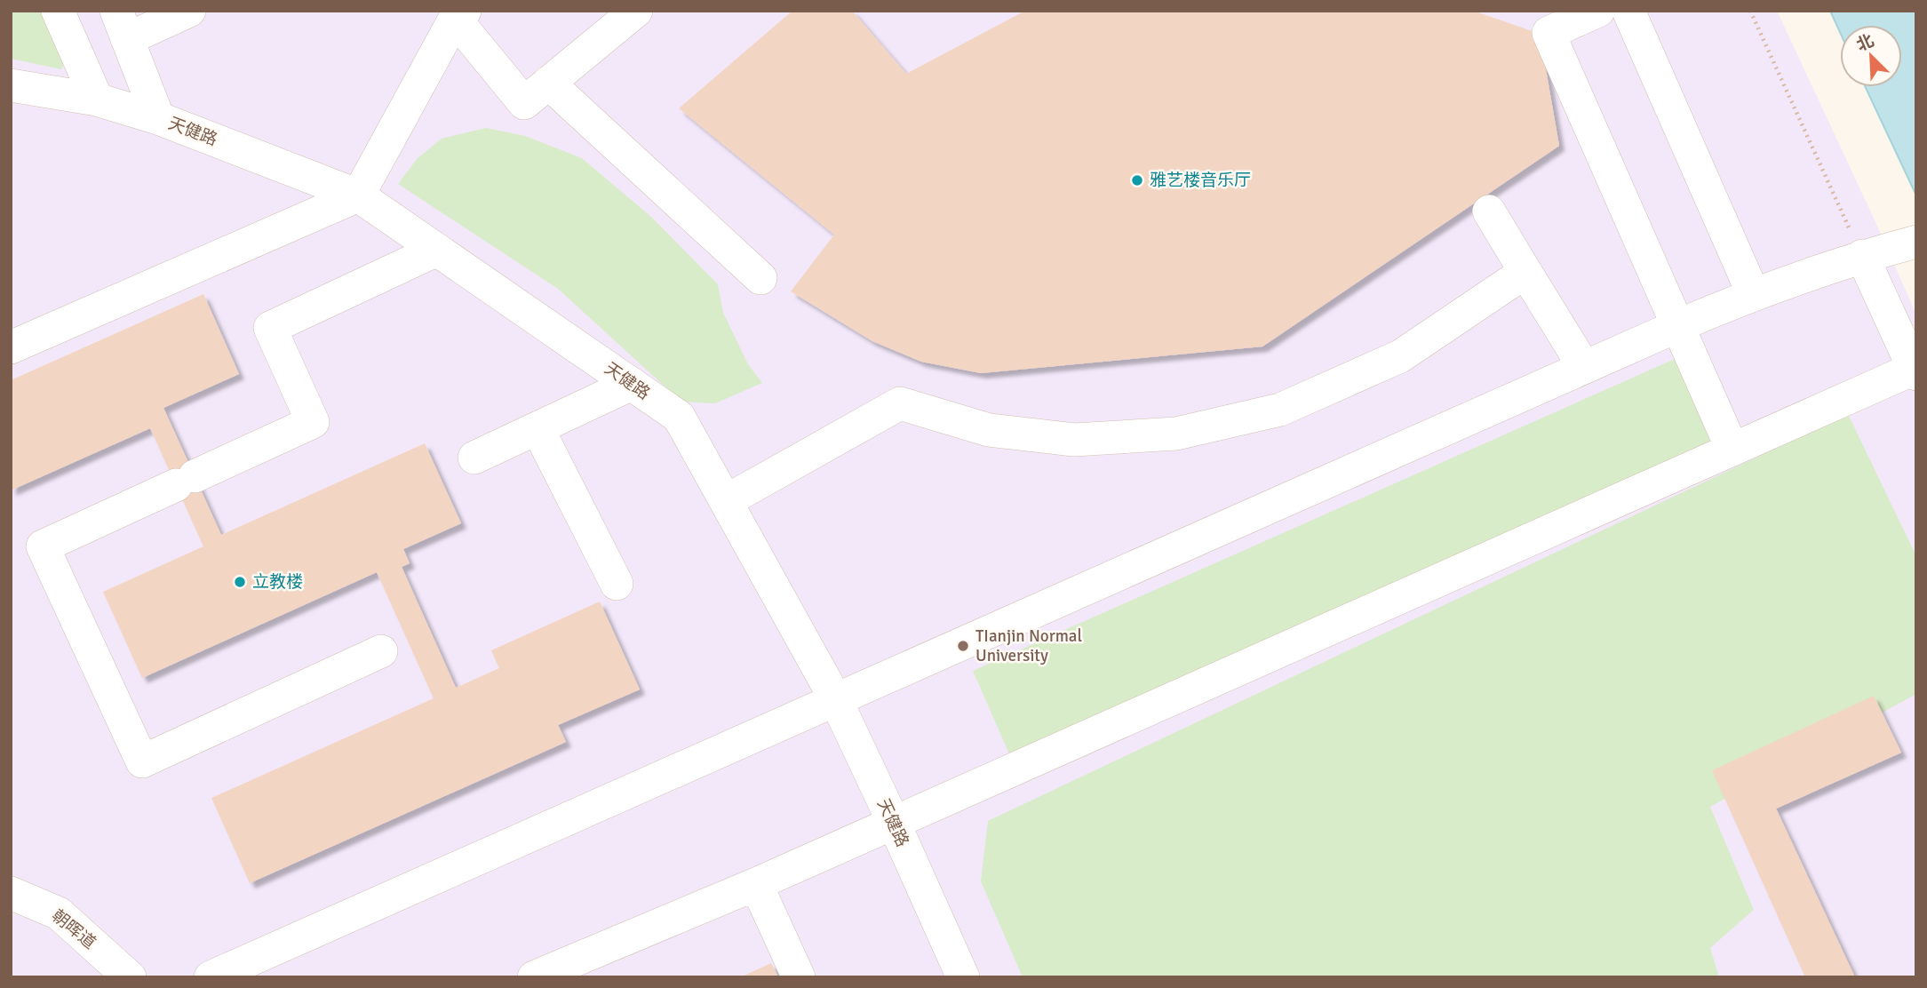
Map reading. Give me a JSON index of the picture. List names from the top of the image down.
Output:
{
  "streets": {
    "street": ["天健路", "朝晖道"]
  },
  "places": ["雅艺楼音乐厅", "立教楼", "TIanjin Normal University"],
  "north": "top left"
}
